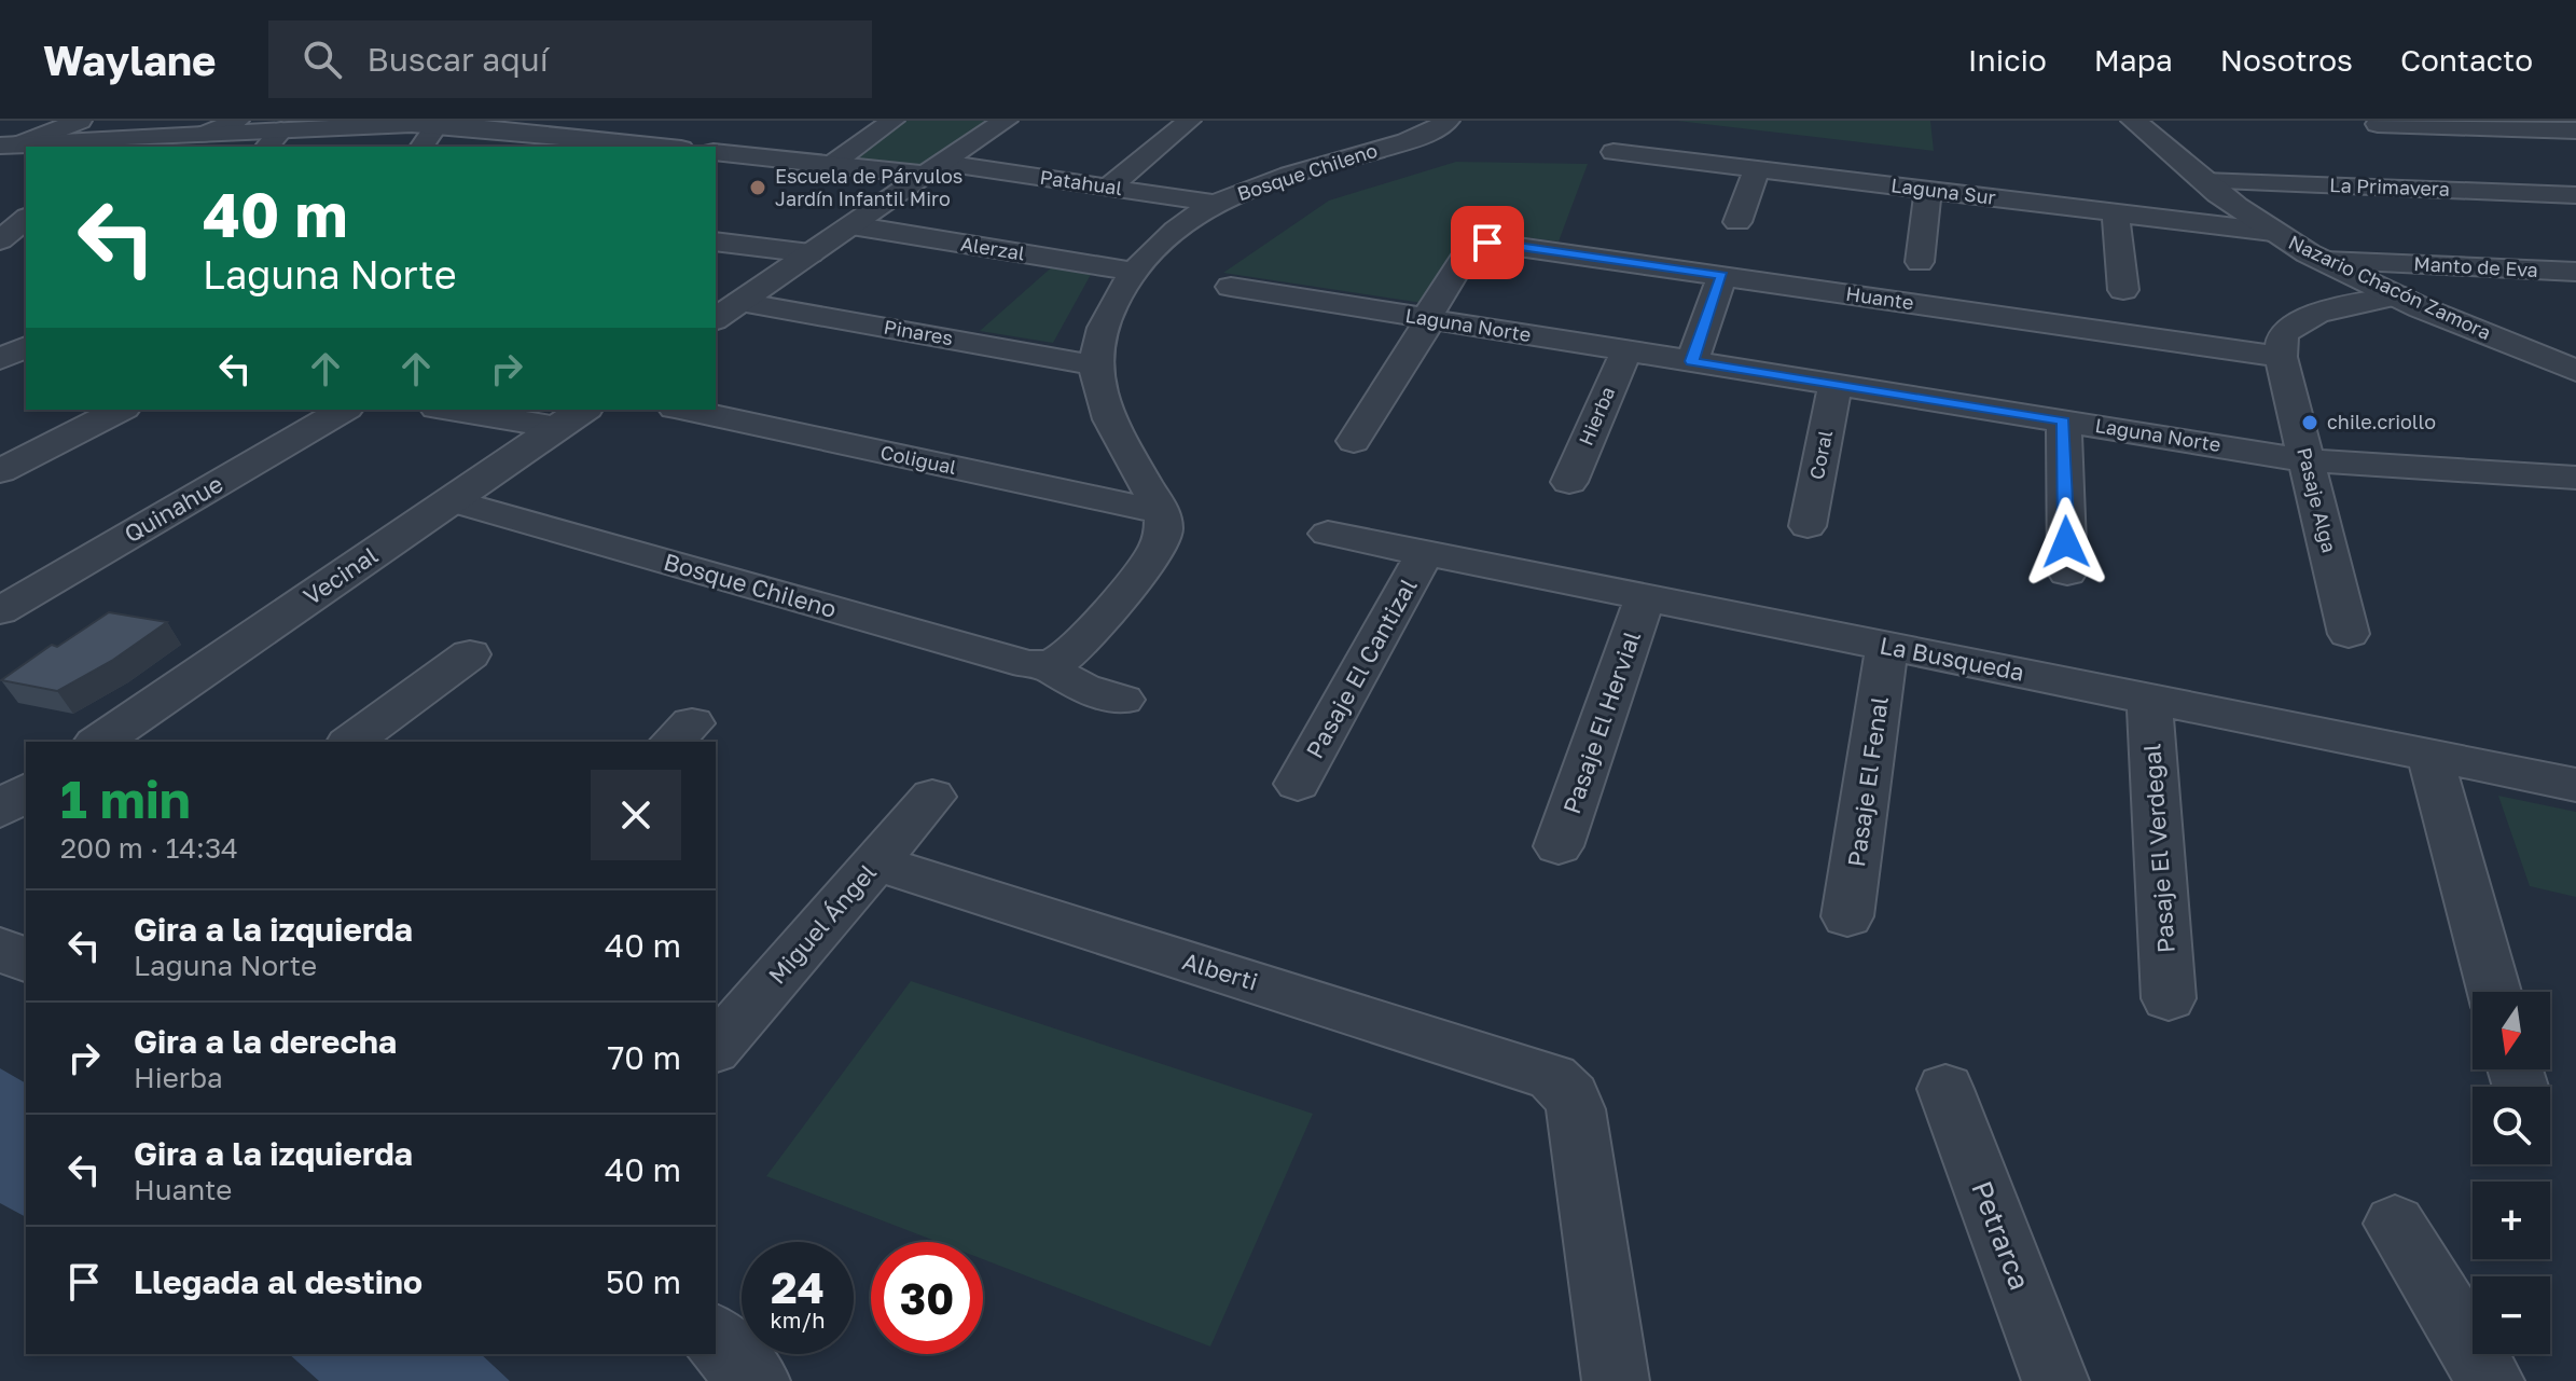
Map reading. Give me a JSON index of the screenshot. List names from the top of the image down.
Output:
{
  "streets": {
    "street": [
      "Bosque Chileno",
      "Patahual",
      "La Primavera",
      "Laguna Sur",
      "Alerzal",
      "Manto de Eva",
      "Nazario Chacón Zamora",
      "Huante",
      "Laguna Norte",
      "Pinares",
      "Hierba",
      "Coral",
      "Coligual",
      "Pasaje Alga",
      "Quinahue",
      "Vecinal",
      "La Busqueda",
      "Pasaje El Cantizal",
      "Pasaje El Hervial",
      "Pasaje El Fenal",
      "Pasaje El Verdegal",
      "Miguel Ángel",
      "Alberti",
      "Petrarca"
    ]
  },
  "crossings": [
    ["Bosque Chileno", "Patahual"],
    ["Bosque Chileno", "Alerzal"],
    ["Bosque Chileno", "Pinares"],
    ["Bosque Chileno", "Coligual"],
    ["Bosque Chileno", "Vecinal"],
    ["La Primavera", "Nazario Chacón Zamora"],
    ["Laguna Sur", "Nazario Chacón Zamora"],
    ["Manto de Eva", "Nazario Chacón Zamora"],
    ["Huante", "Laguna Norte"],
    ["Huante", "Pasaje Alga"],
    ["Laguna Norte", "Hierba"],
    ["Laguna Norte", "Coral"],
    ["Laguna Norte", "Pasaje Alga"],
    ["La Busqueda", "Pasaje El Cantizal"],
    ["La Busqueda", "Pasaje El Hervial"],
    ["La Busqueda", "Pasaje El Fenal"],
    ["La Busqueda", "Pasaje El Verdegal"],
    ["Miguel Ángel", "Alberti"]
  ],
  "places": ["Escuela de Párvulos Jardín Infantil Miro", "chile.criollo"],
  "north": "bottom",
  "page": {
    "header": "Waylane",
    "search": "Buscar aquí",
    "nav": [
      "Inicio",
      "Mapa",
      "Nosotros",
      "Contacto"
    ],
    "turn": ["40 m", "Laguna Norte"],
    "heading": ["1 min", "200 m · 14:34"],
    "list": [
      {
        "name": "Gira a la izquierda",
        "note": "Laguna Norte",
        "value": "40 m"
      },
      {
        "name": "Gira a la derecha",
        "note": "Hierba",
        "value": "70 m"
      },
      {
        "name": "Gira a la izquierda",
        "note": "Huante",
        "value": "40 m"
      },
      {
        "name": "Llegada al destino",
        "value": "50 m"
      }
    ],
    "map_buttons": ["+", "−"],
    "speed": "24 km/h",
    "limit": "30"
  }
}
